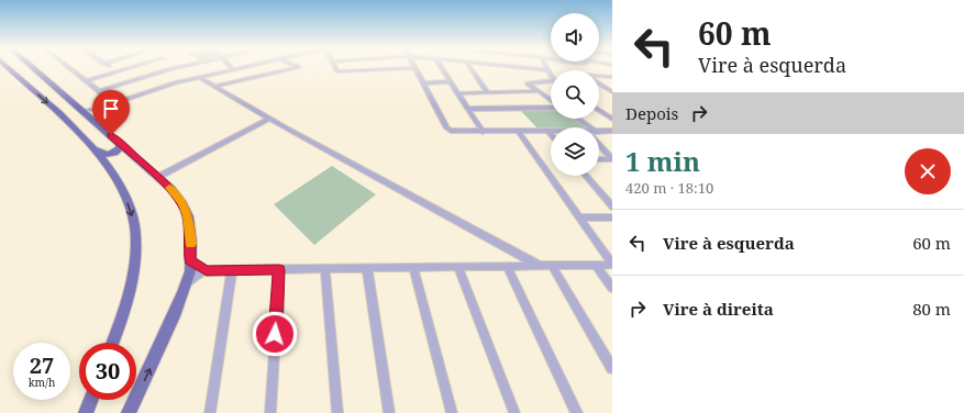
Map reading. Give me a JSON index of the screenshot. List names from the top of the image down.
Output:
{
  "page": {
    "turn": ["60 m", "Vire à esquerda"],
    "then": "Depois",
    "heading": ["1 min", "420 m · 18:10"],
    "list": [
      {
        "name": "Vire à esquerda",
        "value": "60 m"
      },
      {
        "name": "Vire à direita",
        "value": "80 m"
      }
    ],
    "speed": "27 km/h",
    "limit": "30"
  }
}
